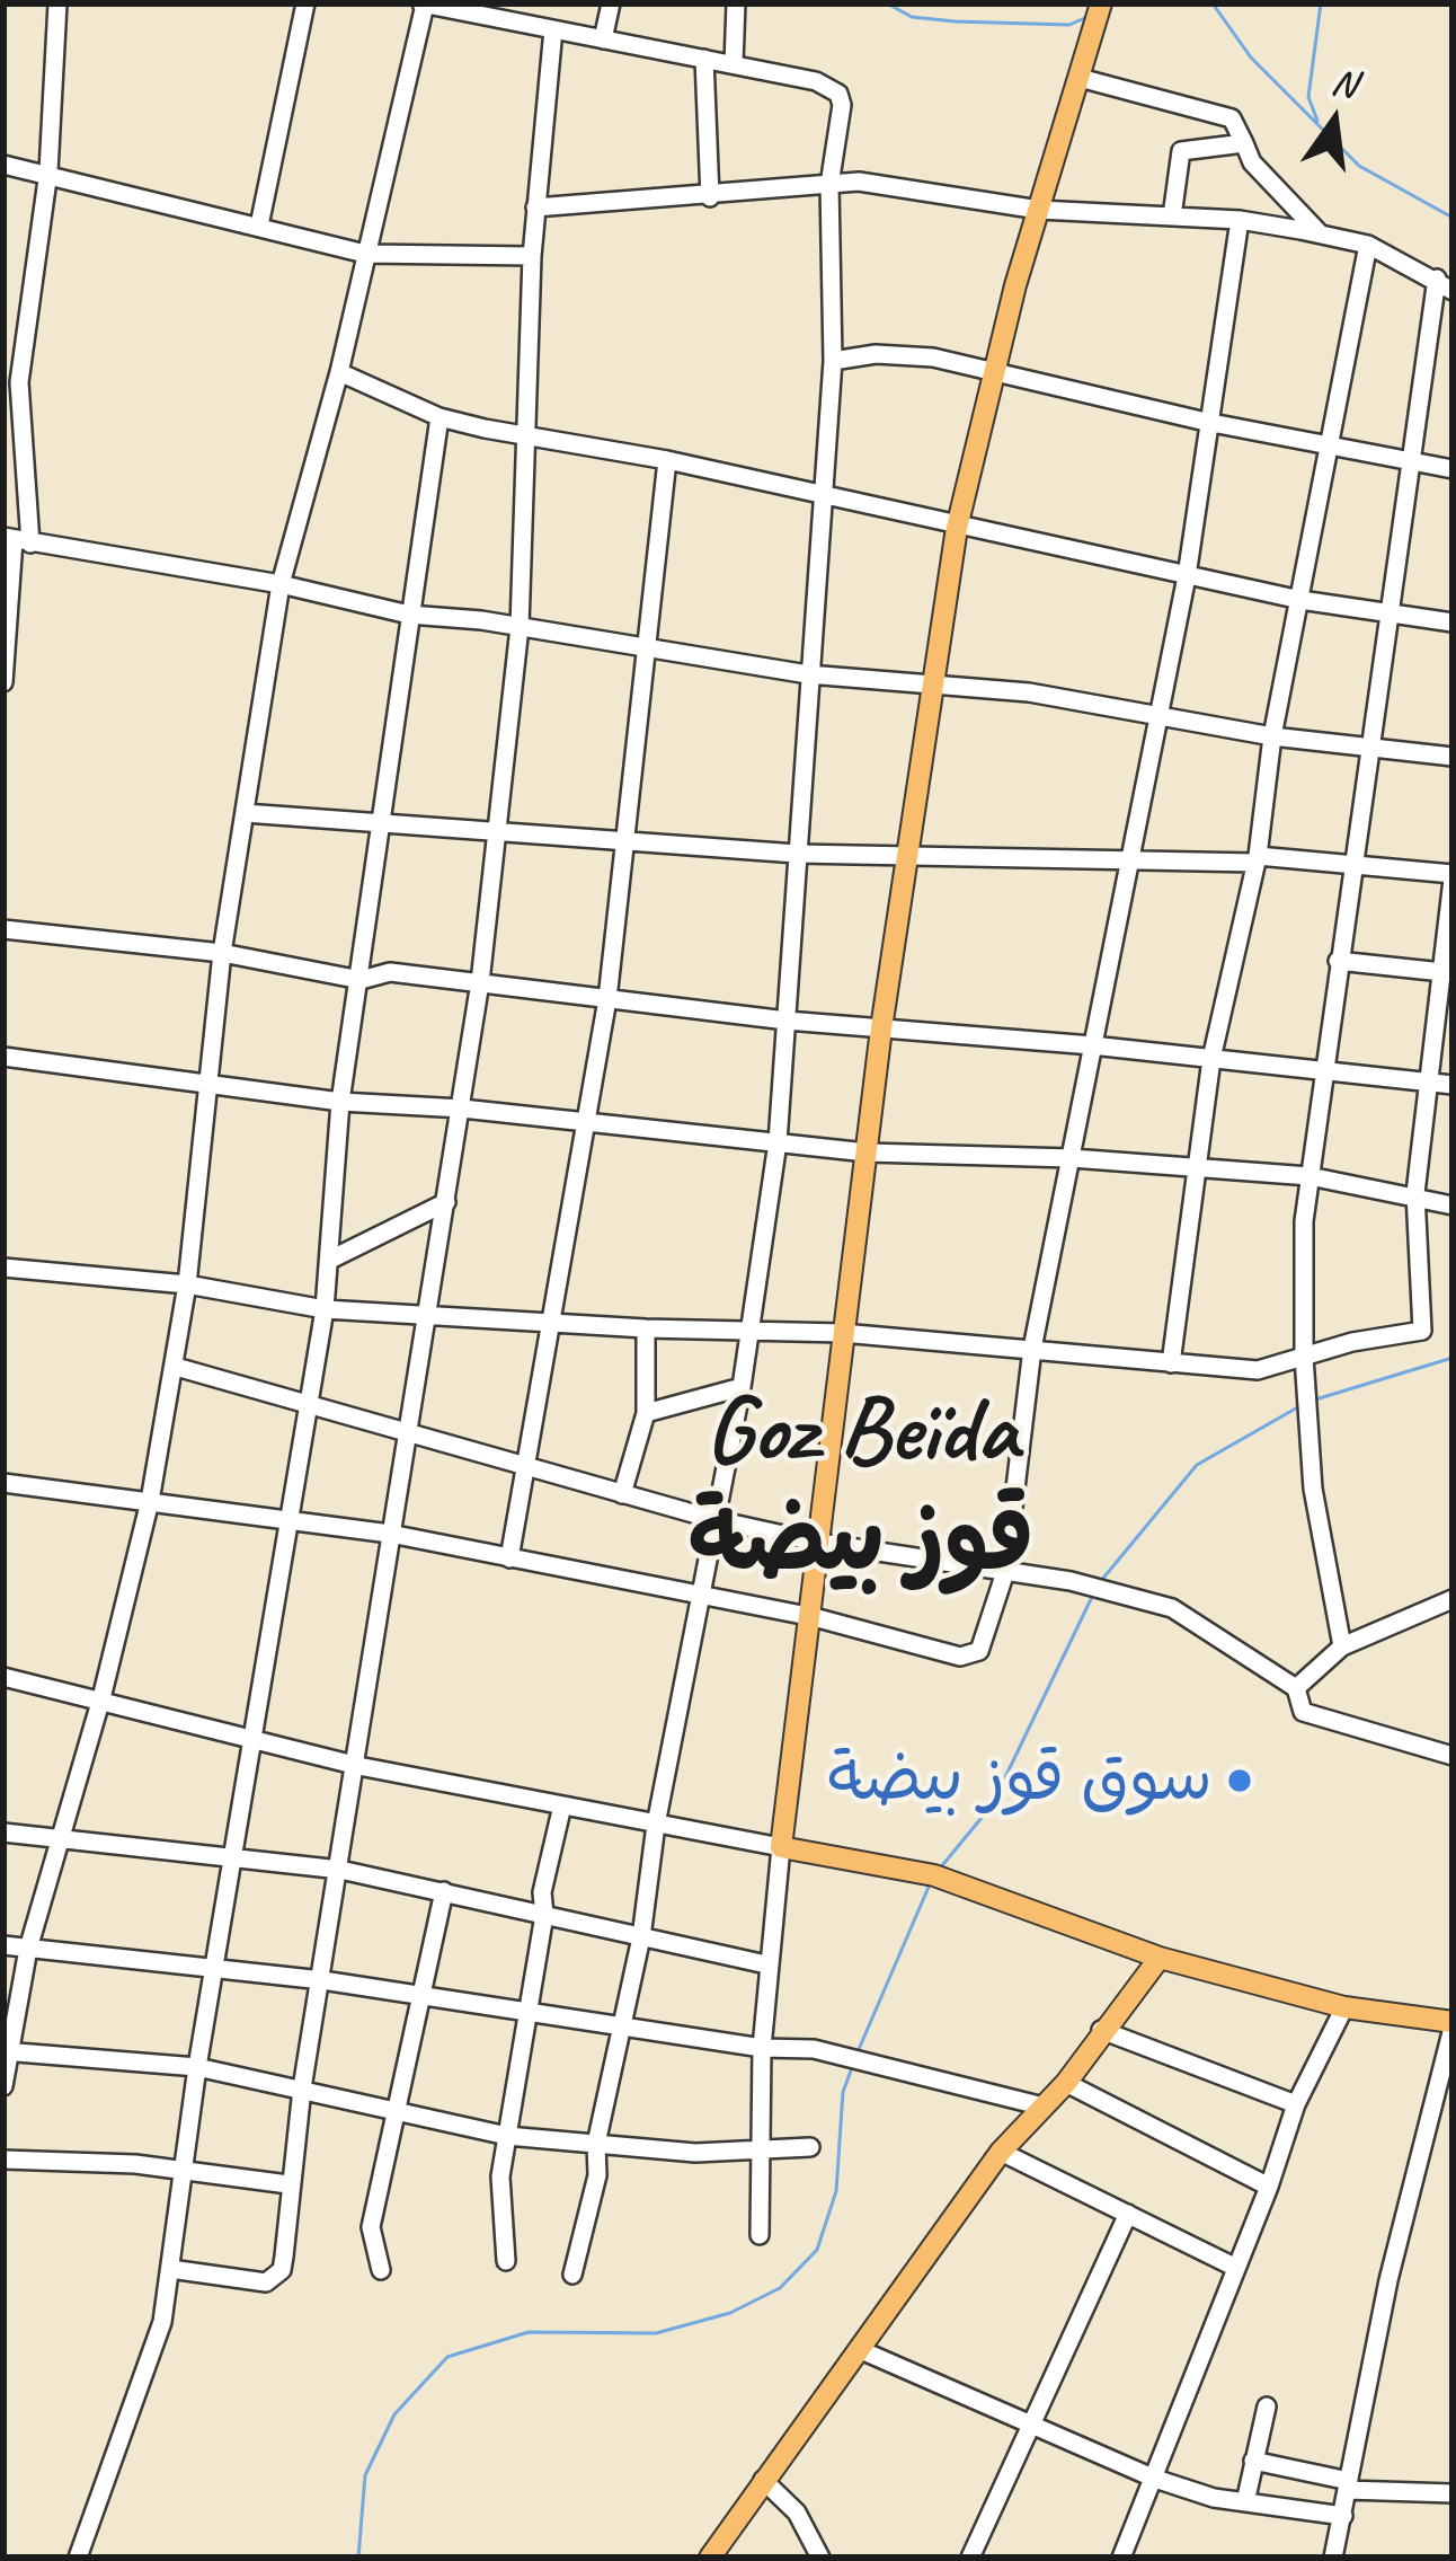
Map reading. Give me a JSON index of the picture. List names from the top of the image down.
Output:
{
  "districts": ["Goz Beïda قوز بيضة"],
  "places": ["سوق قوز بيضة"],
  "north": "top"
}
